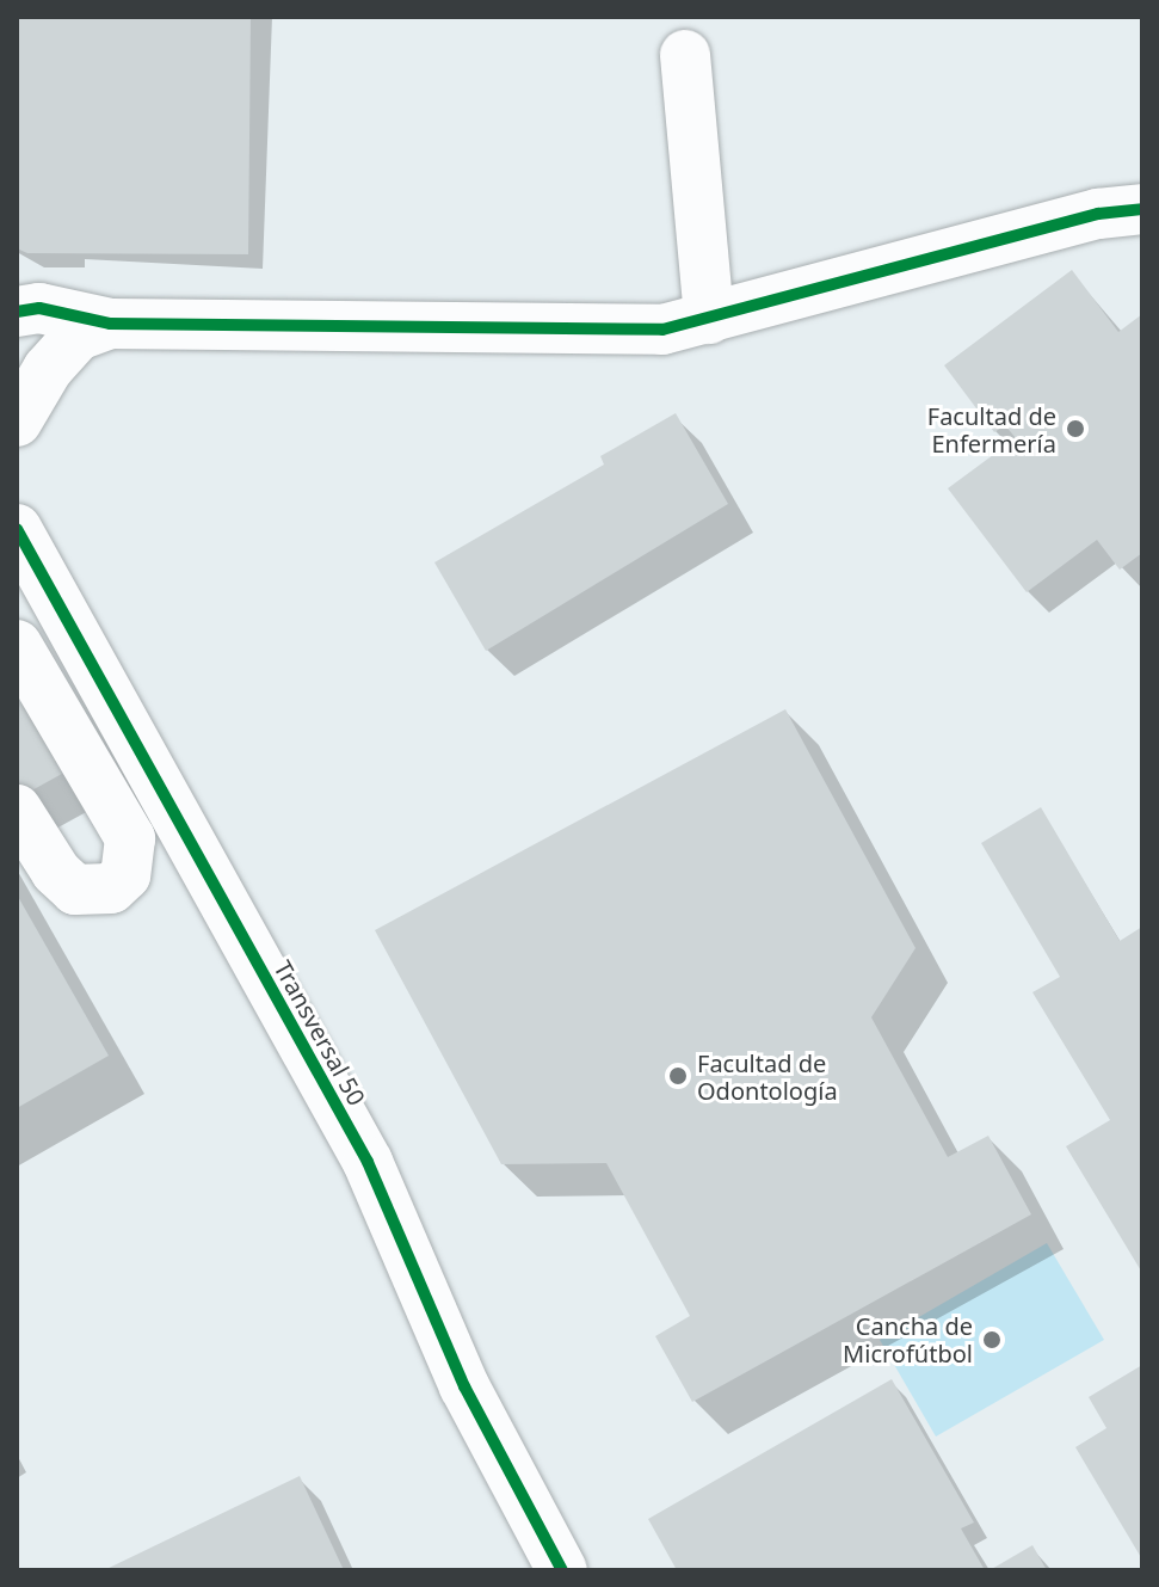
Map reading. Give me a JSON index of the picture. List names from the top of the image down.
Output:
{
  "streets": {
    "street": ["Transversal 50"]
  },
  "places": ["Facultad de Enfermería", "Facultad de Odontología", "Cancha de Microfútbol"]
}
